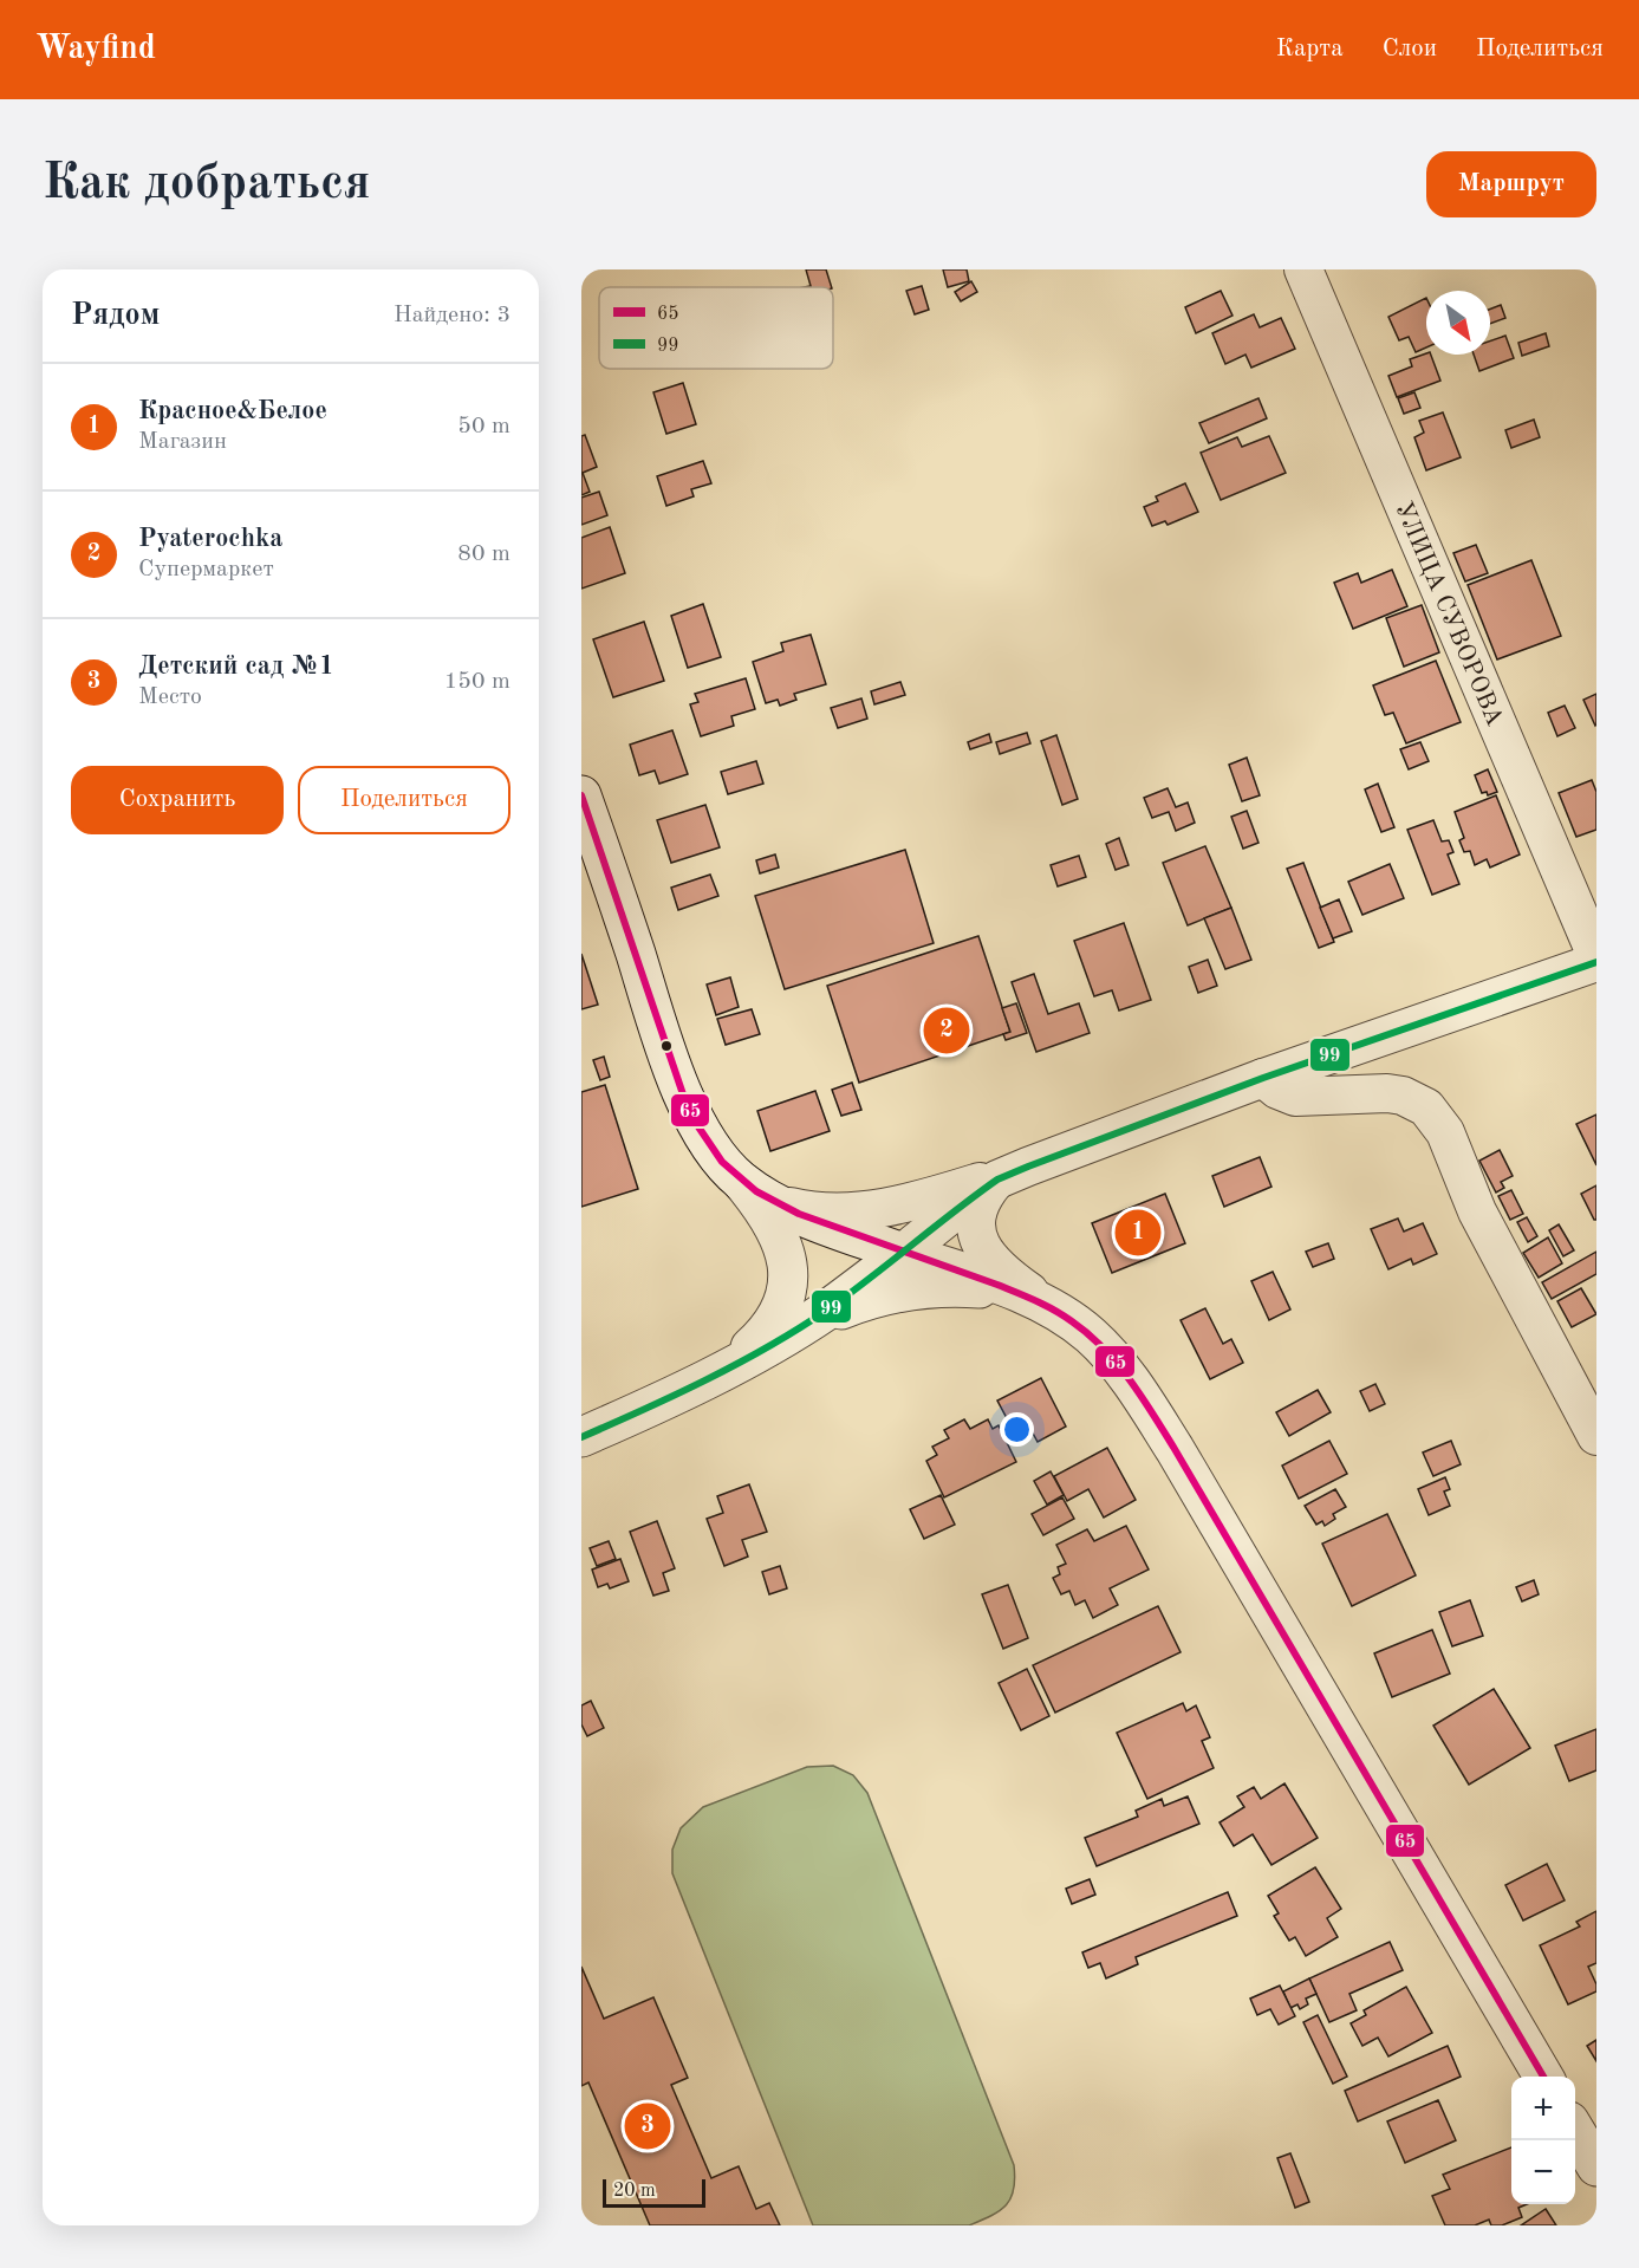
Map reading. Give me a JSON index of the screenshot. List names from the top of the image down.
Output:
{
  "streets": {
    "street": ["УЛИЦА СУВОРОВА"]
  },
  "lines": ["transit line 65", "transit line 99"],
  "legend": ["65", "99"],
  "scale_bar": "20 m",
  "north": "bottom right",
  "page": {
    "header": "Wayfind",
    "nav": ["Карта", "Слои", "Поделиться"],
    "buttons": [
      "Маршрут",
      ["Сохранить", "Поделиться"]
    ],
    "title": "Как добраться",
    "heading": ["Рядом", "Найдено: 3"],
    "list": [
      {
        "mark": "1",
        "name": "Красное&Белое",
        "note": "Магазин",
        "value": "50 m"
      },
      {
        "mark": "2",
        "name": "Pyaterochka",
        "note": "Супермаркет",
        "value": "80 m"
      },
      {
        "mark": "3",
        "name": "Детский сад №1",
        "note": "Место",
        "value": "150 m"
      }
    ],
    "pins": ["2", "1", "3"],
    "map_buttons": ["+", "−"],
    "scale": "20 m"
  }
}
